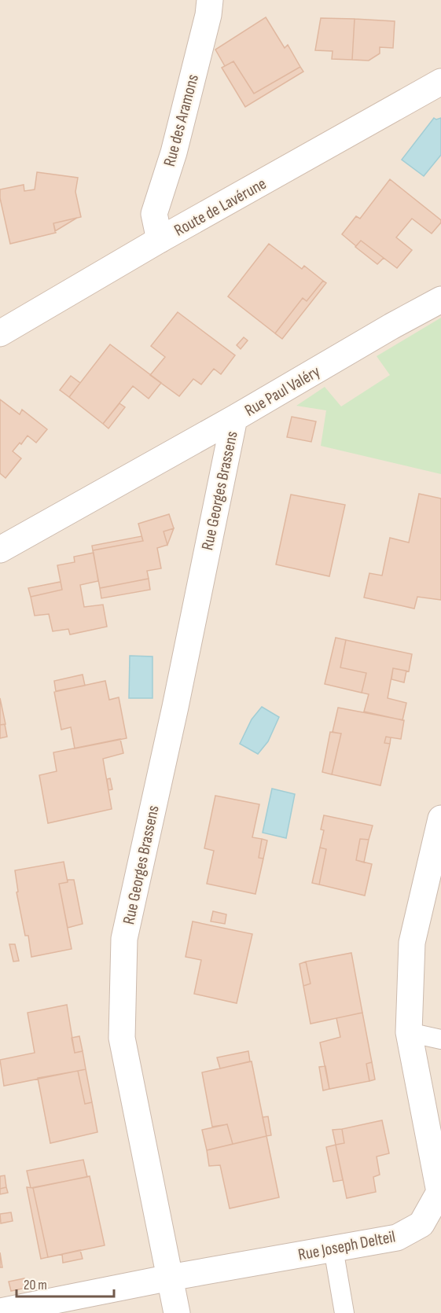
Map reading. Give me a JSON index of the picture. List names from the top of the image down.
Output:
{
  "streets": {
    "street": [
      "Rue des Aramons",
      "Route de Lavérune",
      "Rue Paul Valéry",
      "Rue Georges Brassens",
      "Rue Joseph Delteil"
    ]
  },
  "crossings": [
    ["Rue des Aramons", "Route de Lavérune"],
    ["Rue Paul Valéry", "Rue Georges Brassens"],
    ["Rue Georges Brassens", "Rue Joseph Delteil"]
  ],
  "scale_bar": "20 m"
}
